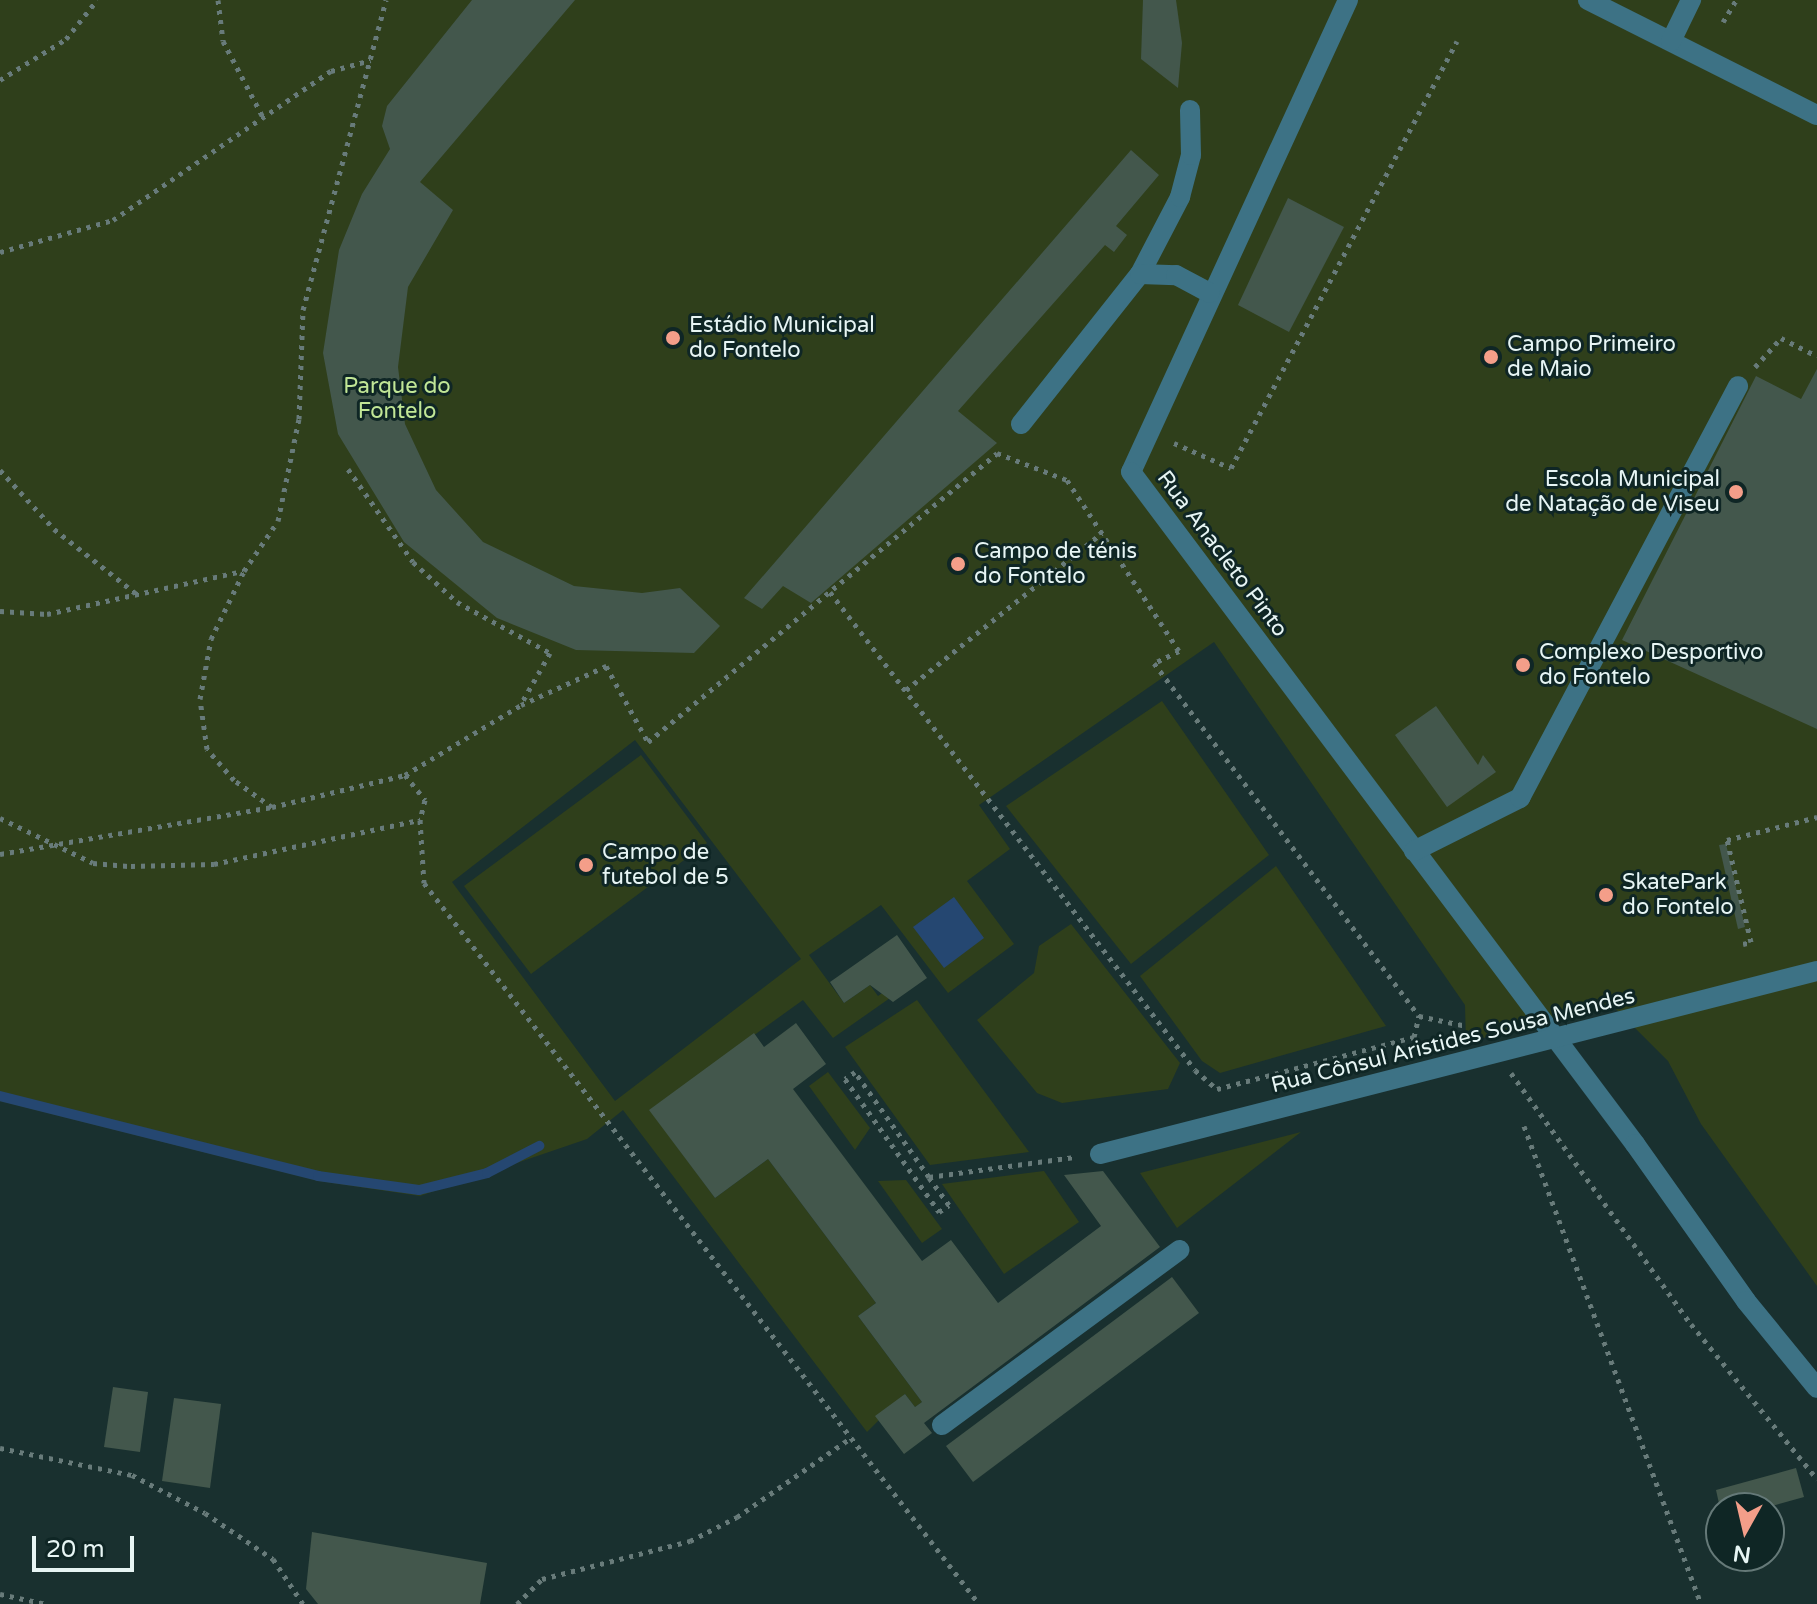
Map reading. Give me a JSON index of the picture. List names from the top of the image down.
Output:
{
  "streets": {
    "street": ["Rua Anacleto Pinto", "Rua Cônsul Aristides Sousa Mendes"]
  },
  "crossings": [
    ["Rua Anacleto Pinto", "Rua Cônsul Aristides Sousa Mendes"]
  ],
  "parks": ["Parque do Fontelo"],
  "places": [
    "Estádio Municipal do Fontelo",
    "Campo Primeiro de Maio",
    "Escola Municipal de Natação de Viseu",
    "Campo de ténis do Fontelo",
    "Complexo Desportivo do Fontelo",
    "Campo de futebol de 5",
    "SkatePark do Fontelo"
  ],
  "scale_bar": "20 m",
  "north": "bottom"
}
